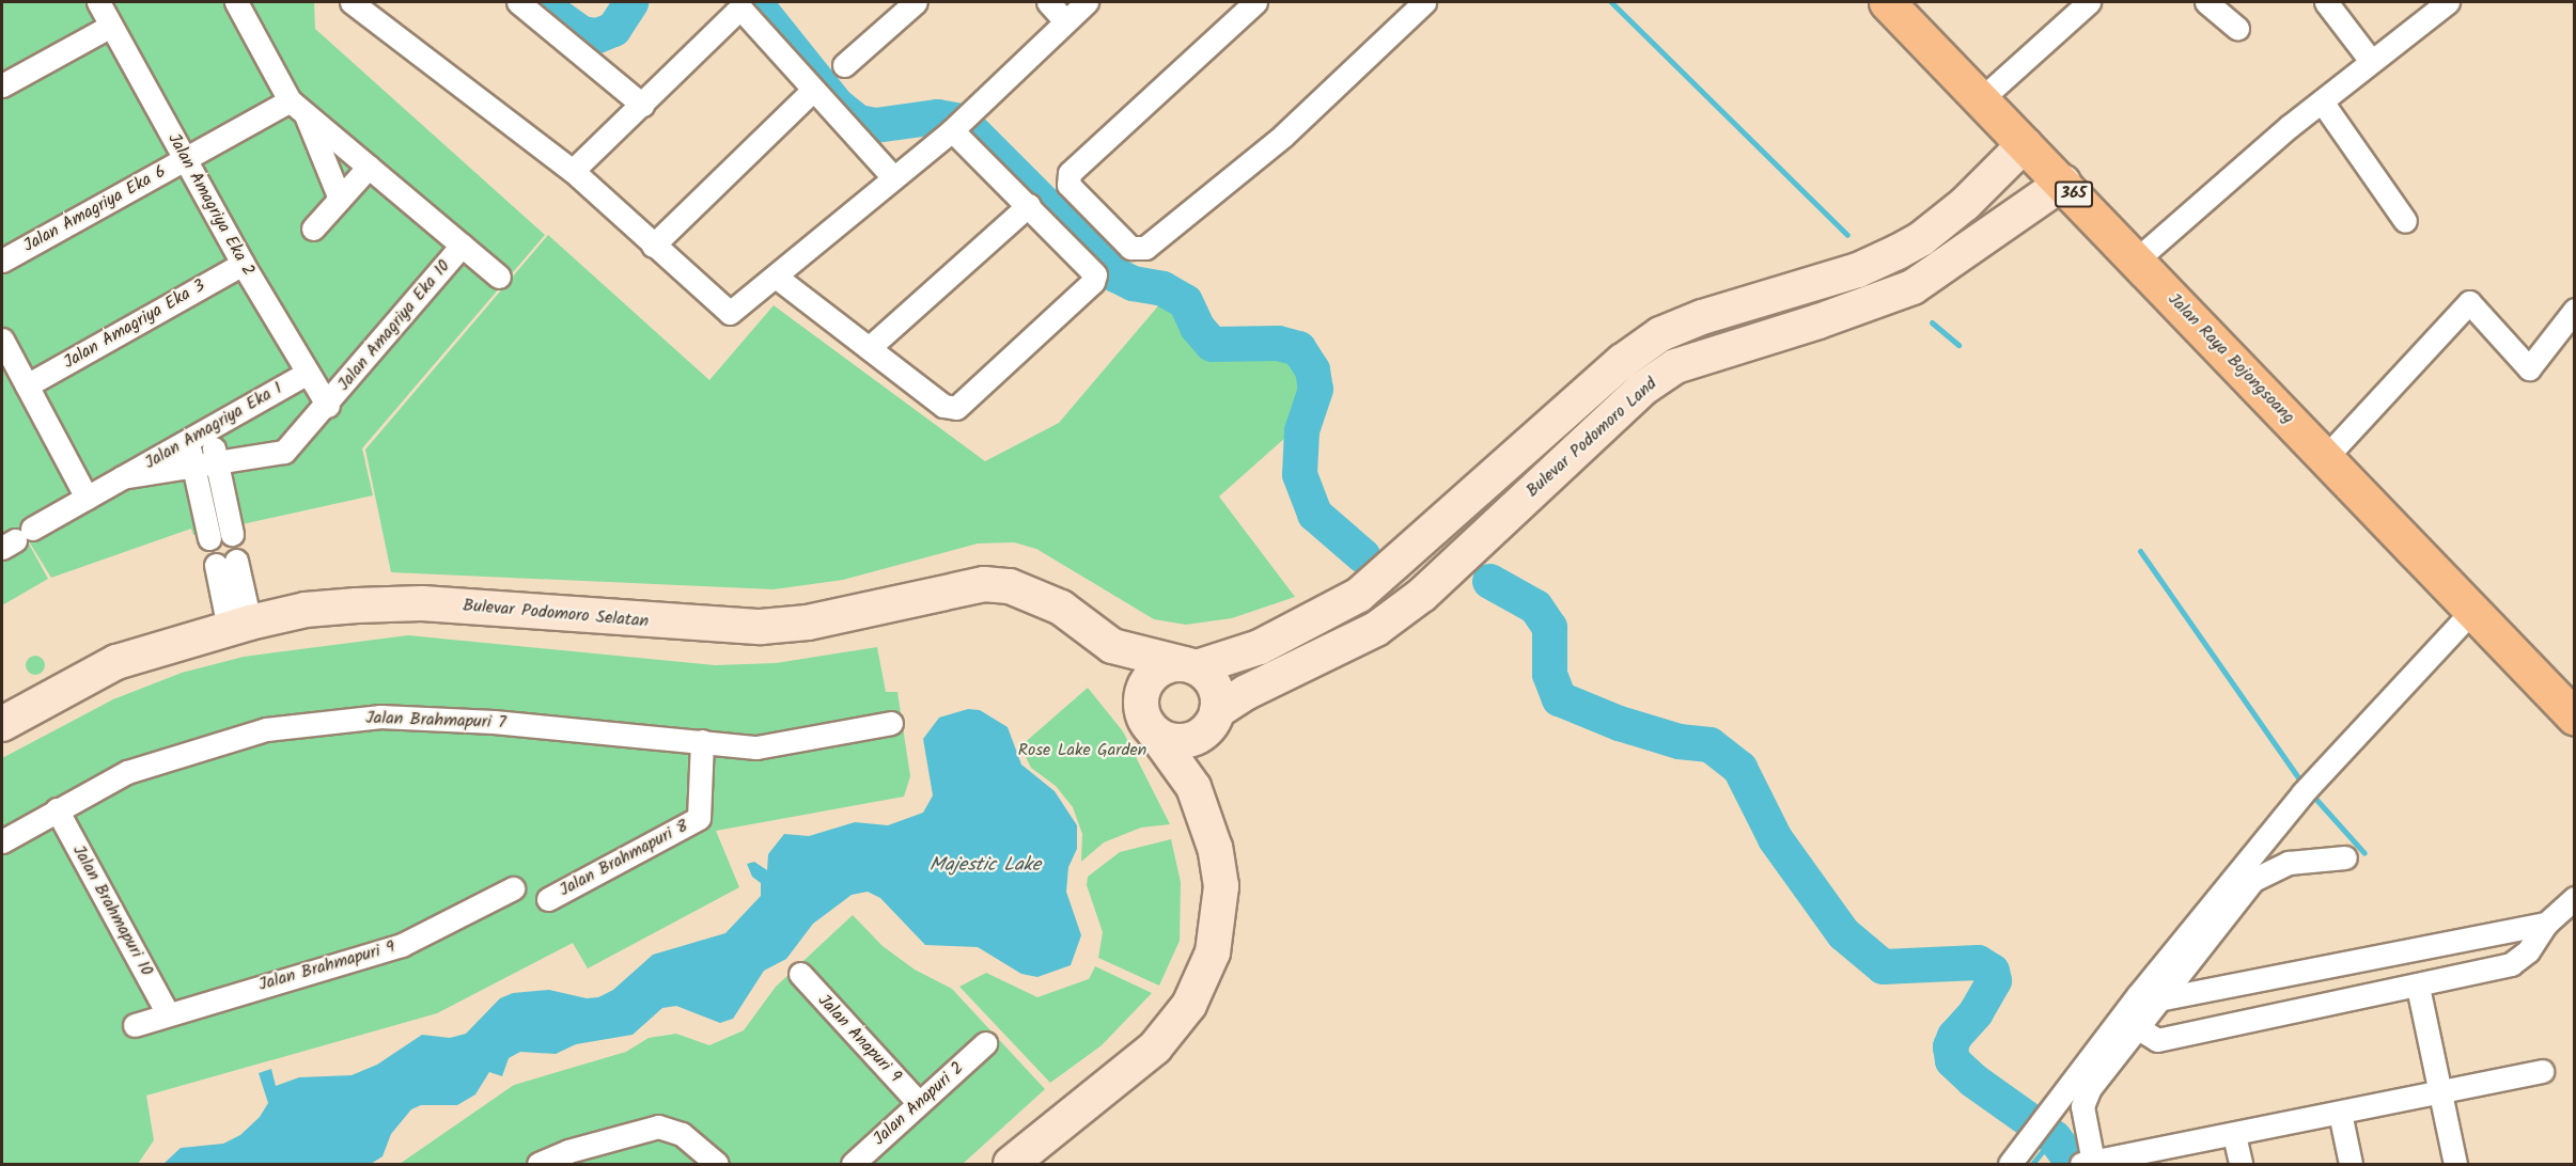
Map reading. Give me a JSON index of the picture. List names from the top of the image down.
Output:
{
  "streets": {
    "main road": ["365", "Jalan Raya Bojongsoang"],
    "street": [
      "Jalan Amagriya Eka 2",
      "Jalan Amagriya Eka 6",
      "Jalan Amagriya Eka 3",
      "Jalan Amagriya Eka 10",
      "Jalan Amagriya Eka 1",
      "Bulevar Podomoro Land",
      "Bulevar Podomoro Selatan",
      "Jalan Brahmapuri 7",
      "Jalan Brahmapuri 8",
      "Jalan Brahmapuri 10",
      "Jalan Brahmapuri 9",
      "Jalan Anapuri 9",
      "Jalan Anapuri 2"
    ]
  },
  "crossings": [
    ["Jalan Amagriya Eka 2", "Jalan Amagriya Eka 6"],
    ["Jalan Amagriya Eka 2", "Jalan Amagriya Eka 3"],
    ["Jalan Amagriya Eka 2", "Jalan Amagriya Eka 10"],
    ["Jalan Amagriya Eka 2", "Jalan Amagriya Eka 1"],
    ["Jalan Amagriya Eka 10", "Jalan Amagriya Eka 1"],
    ["Jalan Raya Bojongsoang", "Bulevar Podomoro Land"],
    ["Bulevar Podomoro Land", "Bulevar Podomoro Selatan"],
    ["Jalan Brahmapuri 7", "Jalan Brahmapuri 8"],
    ["Jalan Brahmapuri 7", "Jalan Brahmapuri 10"],
    ["Jalan Brahmapuri 10", "Jalan Brahmapuri 9"],
    ["Jalan Anapuri 9", "Jalan Anapuri 2"]
  ],
  "water": ["Majestic Lake"],
  "parks": ["Rose Lake Garden"]
}
